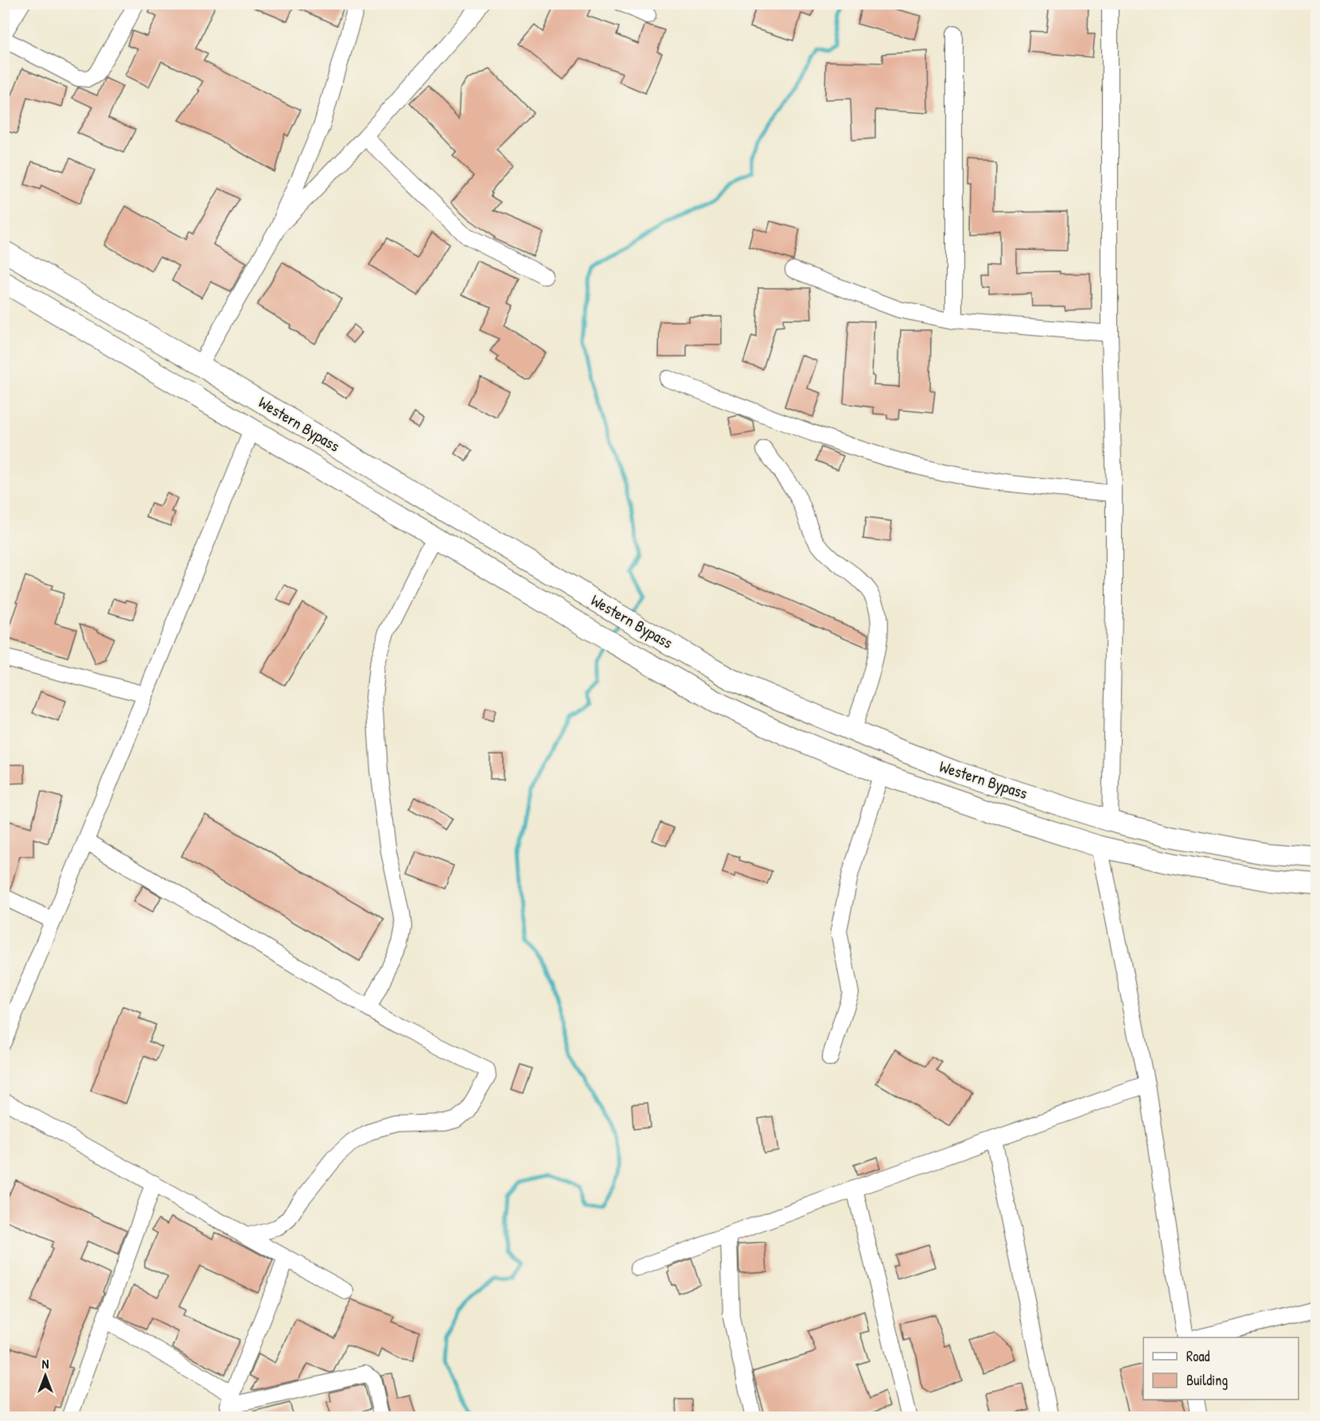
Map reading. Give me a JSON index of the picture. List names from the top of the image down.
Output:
{
  "streets": {
    "main road": ["Western Bypass"]
  },
  "legend": ["Road", "Building"],
  "north": "top"
}
